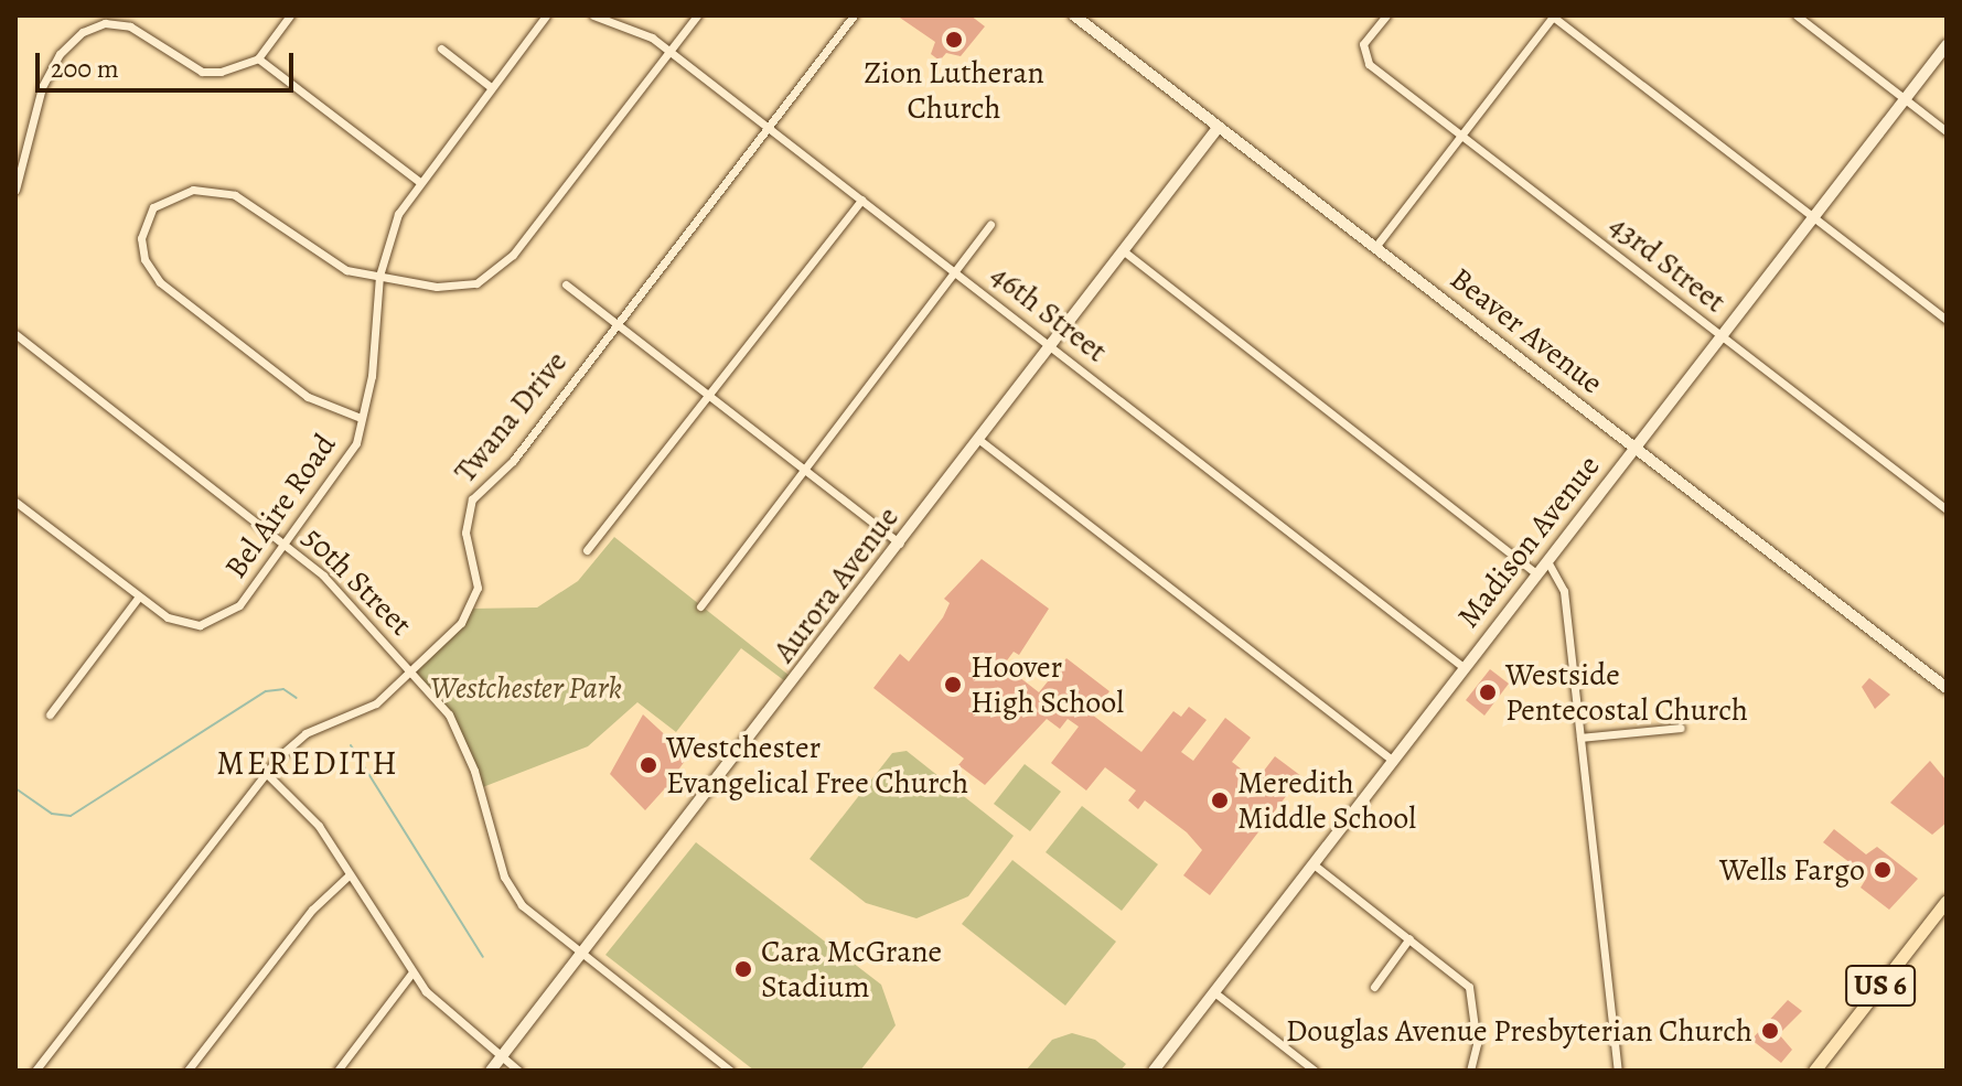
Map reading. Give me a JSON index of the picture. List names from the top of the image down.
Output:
{
  "streets": {
    "main road": ["US 6"],
    "street": [
      "43rd Street",
      "46th Street",
      "Beaver Avenue",
      "Twana Drive",
      "Bel Aire Road",
      "Madison Avenue",
      "50th Street",
      "Aurora Avenue"
    ]
  },
  "crossings": [
    ["43rd Street", "Madison Avenue"],
    ["46th Street", "Twana Drive"],
    ["46th Street", "Madison Avenue"],
    ["46th Street", "Aurora Avenue"],
    ["Beaver Avenue", "Madison Avenue"],
    ["Beaver Avenue", "Aurora Avenue"],
    ["Twana Drive", "50th Street"],
    ["Bel Aire Road", "50th Street"],
    ["50th Street", "Aurora Avenue"]
  ],
  "districts": ["MEREDITH"],
  "parks": ["Westchester Park"],
  "places": [
    "Zion Lutheran Church",
    "Hoover High School",
    "Westside Pentecostal Church",
    "Westchester Evangelical Free Church",
    "Meredith Middle School",
    "Wells Fargo",
    "Cara McGrane Stadium",
    "Douglas Avenue Presbyterian Church"
  ],
  "scale_bar": "200 m"
}
